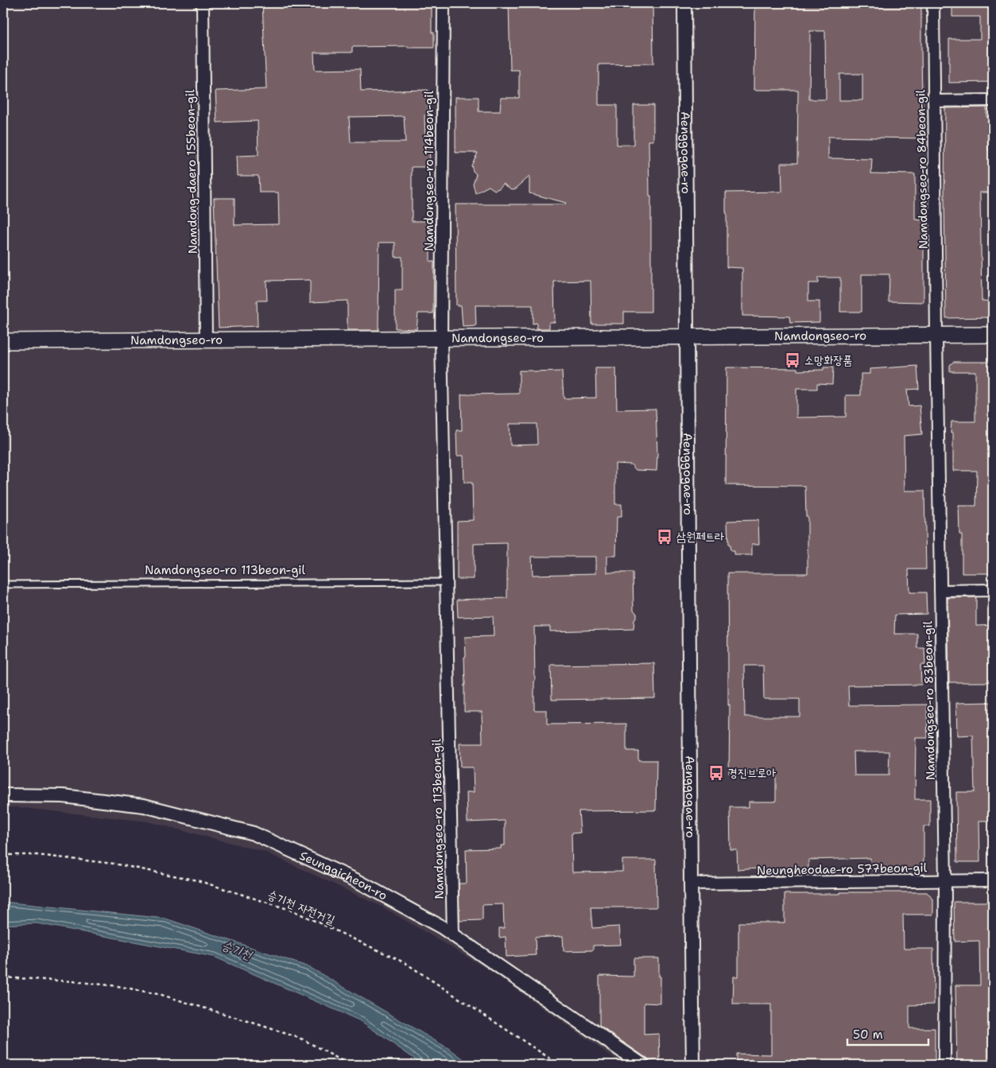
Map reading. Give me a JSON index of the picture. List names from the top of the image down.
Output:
{
  "streets": {
    "main road": ["Namdongseo-ro"],
    "street": [
      "Aenggogae-ro",
      "Namdongseo-ro 84beon-gil",
      "Namdongseo-ro 114beon-gil",
      "Namdong-daero 155beon-gil",
      "Namdongseo-ro 113beon-gil",
      "Namdongseo-ro 83beon-gil",
      "Neungheodae-ro 577beon-gil",
      "Seunggicheon-ro"
    ],
    "path": ["승기천 자전거길"]
  },
  "crossings": [
    ["Aenggogae-ro", "Namdongseo-ro"],
    ["Aenggogae-ro", "Neungheodae-ro 577beon-gil"],
    ["Namdongseo-ro 84beon-gil", "Namdongseo-ro"],
    ["Namdongseo-ro 84beon-gil", "Namdongseo-ro 83beon-gil"],
    ["Namdongseo-ro 114beon-gil", "Namdongseo-ro"],
    ["Namdongseo-ro 114beon-gil", "Namdongseo-ro 113beon-gil"],
    ["Namdong-daero 155beon-gil", "Namdongseo-ro"],
    ["Namdongseo-ro", "Namdongseo-ro 113beon-gil"],
    ["Namdongseo-ro", "Namdongseo-ro 83beon-gil"],
    ["Namdongseo-ro 113beon-gil", "Seunggicheon-ro"],
    ["Namdongseo-ro 83beon-gil", "Neungheodae-ro 577beon-gil"]
  ],
  "water": ["승기천"],
  "places": {
    "bus stop": ["소망화장품", "삼원페트라", "경진브로아"]
  },
  "scale_bar": "50 m"
}
